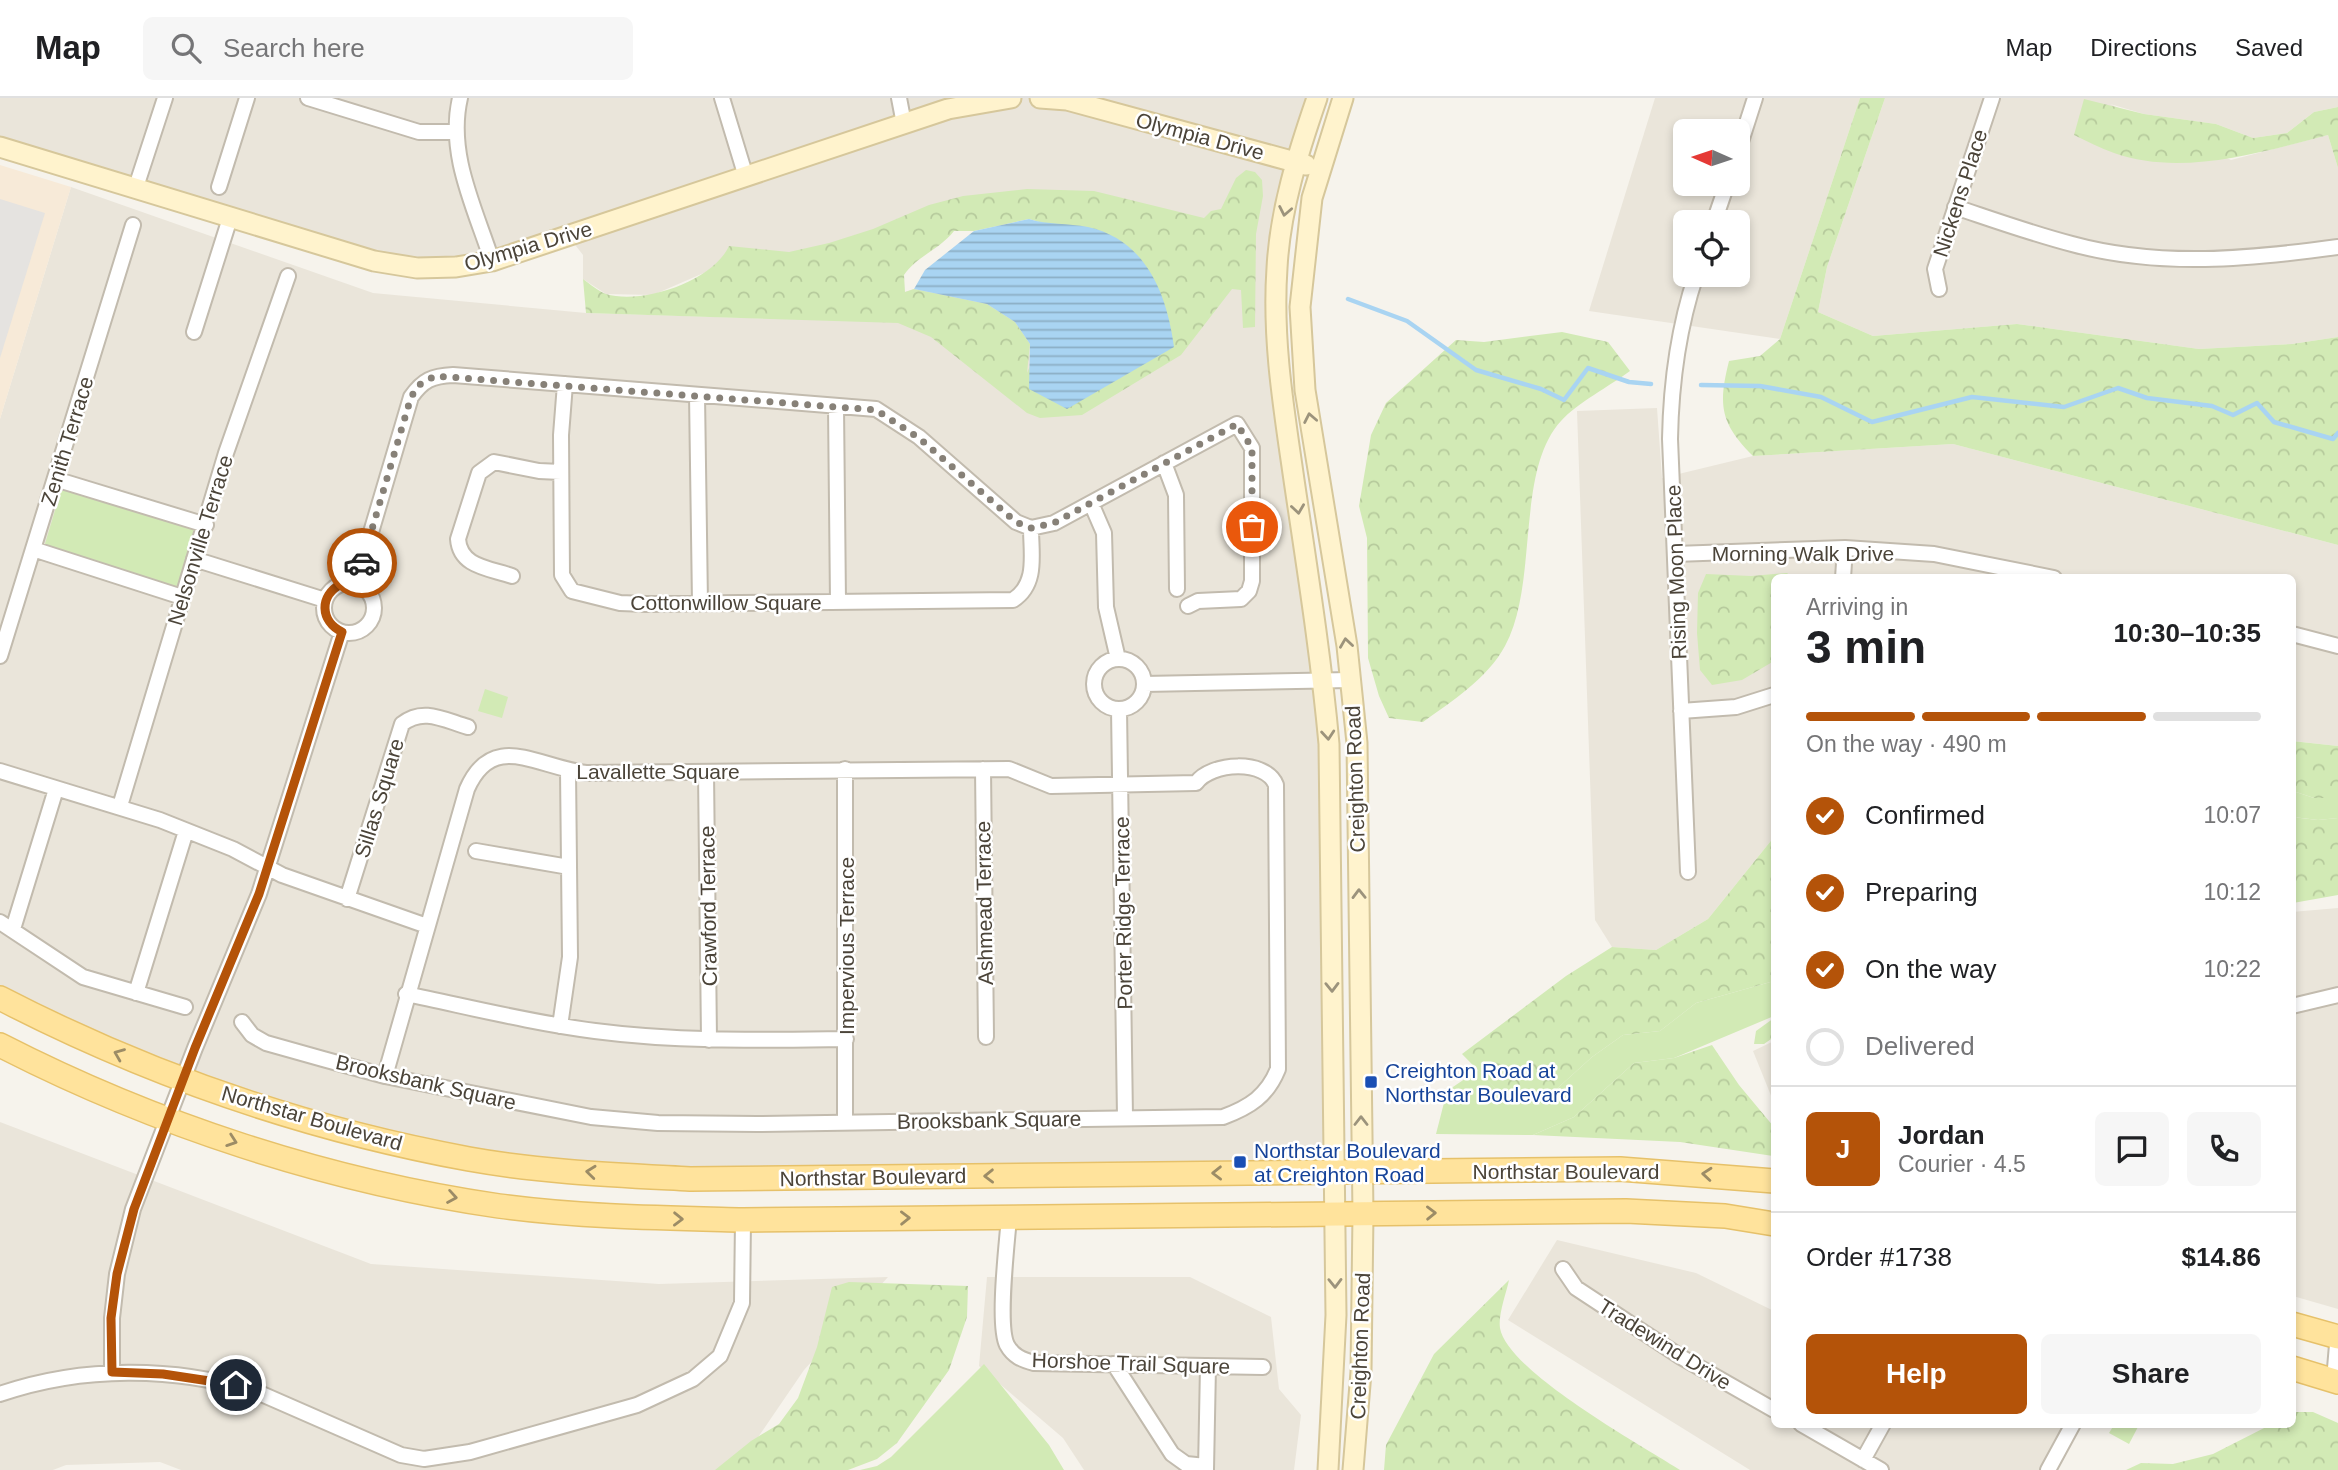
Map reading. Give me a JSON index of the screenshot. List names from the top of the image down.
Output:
{
  "streets": {
    "main road": ["Northstar Boulevard"],
    "street": [
      "Olympia Drive",
      "Nickens Place",
      "Zenith Terrace",
      "Nelsonville Terrace",
      "Morning Walk Drive",
      "Rising Moon Place",
      "Cottonwillow Square",
      "Lavallette Square",
      "Creighton Road",
      "Sillas Square",
      "Ashmead Terrace",
      "Crawford Terrace",
      "Porter Ridge Terrace",
      "Impervious Terrace",
      "Brooksbank Square",
      "Tradewind Drive",
      "Horshoe Trail Square"
    ]
  },
  "crossings": [
    ["Olympia Drive", "Creighton Road"],
    ["Morning Walk Drive", "Rising Moon Place"],
    ["Lavallette Square", "Ashmead Terrace"],
    ["Lavallette Square", "Crawford Terrace"],
    ["Lavallette Square", "Porter Ridge Terrace"],
    ["Lavallette Square", "Impervious Terrace"],
    ["Lavallette Square", "Brooksbank Square"],
    ["Creighton Road", "Northstar Boulevard"],
    ["Porter Ridge Terrace", "Brooksbank Square"],
    ["Impervious Terrace", "Brooksbank Square"],
    ["Northstar Boulevard", "Horshoe Trail Square"]
  ],
  "places": {
    "transit": ["Creighton Road at Northstar Boulevard", "Northstar Boulevard at Creighton Road"]
  },
  "north": "left",
  "page": {
    "header": "Map",
    "search": "Search here",
    "nav": ["Map", "Directions", "Saved"],
    "heading": ["3 min", "Arriving in", "10:30–10:35"],
    "panel": [
      "Jordan",
      "Courier · 4.5",
      "Order #1738",
      "$14.86"
    ],
    "bar": "On the way · 490 m",
    "list": [
      ["Confirmed", "10:07"],
      ["Preparing", "10:12"],
      ["On the way", "10:22"],
      "Delivered"
    ],
    "round": "J",
    "buttons": ["Help", "Share"]
  }
}
